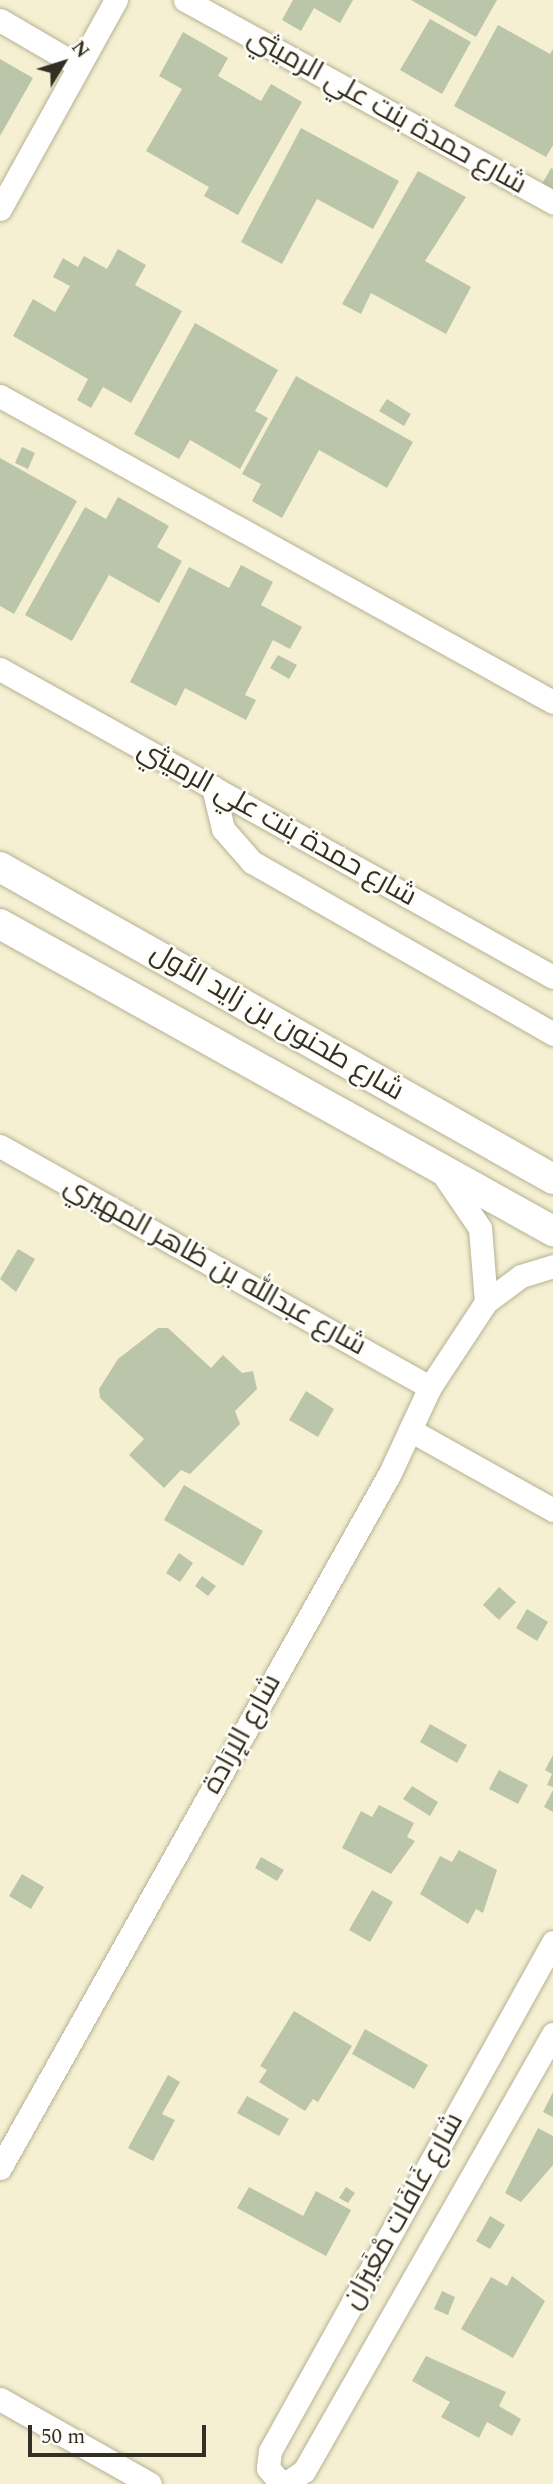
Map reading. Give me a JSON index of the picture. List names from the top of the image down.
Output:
{
  "streets": {
    "street": [
      "شارع حمدة بنت علي الرميثي",
      "شارع طحنون بن زايد الأول",
      "شارع عبدالله بن ظاهر المهيري",
      "شارع الإرَادة",
      "شارع غَافَات مْغَيرَان"
    ]
  },
  "crossings": [
    ["شارع عبدالله بن ظاهر المهيري", "شارع الإرَادة"]
  ],
  "scale_bar": "50 m",
  "north": "top right"
}
